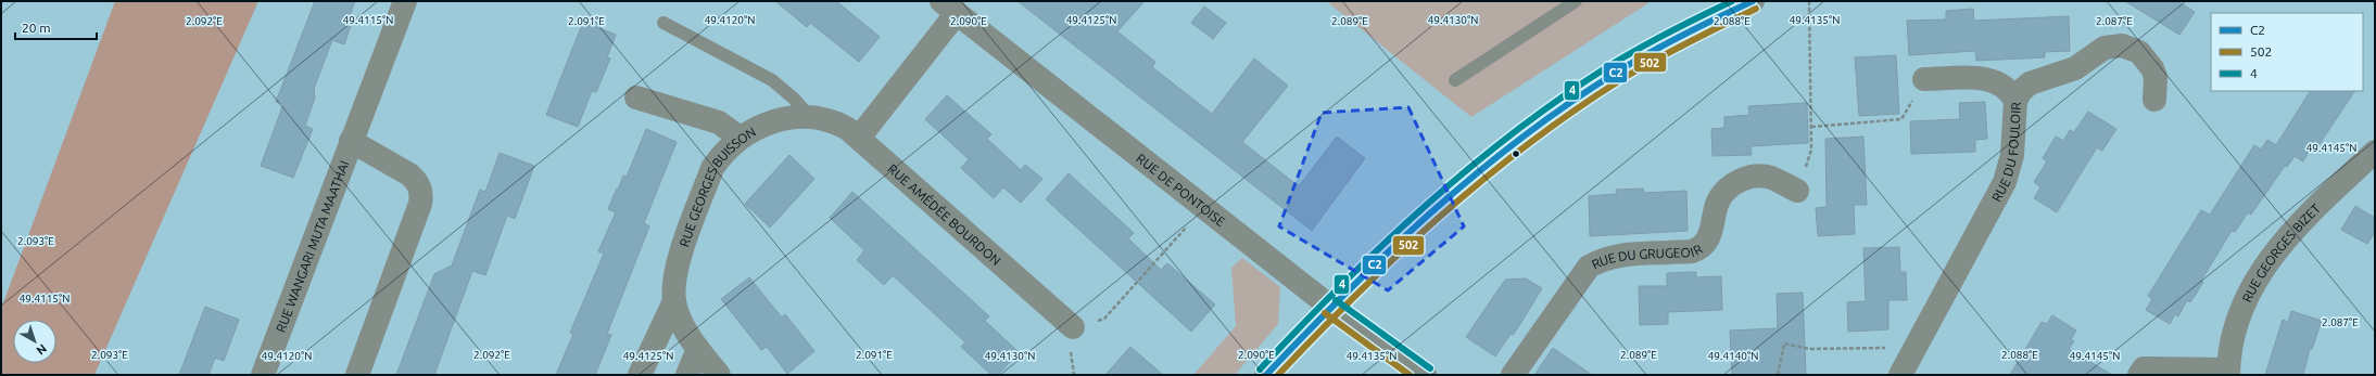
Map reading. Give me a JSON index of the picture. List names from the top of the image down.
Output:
{
  "streets": {
    "street": [
      "RUE DU FOULOIR",
      "RUE GEORGES BUISSON",
      "RUE DE PONTOISE",
      "RUE AMÉDÉE BOURDON",
      "RUE WANGARI MUTA MAATHAI",
      "RUE GEORGES BIZET",
      "RUE DU GRUGEOIR"
    ]
  },
  "crossings": [
    ["RUE GEORGES BUISSON", "RUE AMÉDÉE BOURDON"]
  ],
  "lines": ["transit line C2", "transit line 4", "transit line 502"],
  "legend": ["C2", "502", "4"],
  "scale_bar": "20 m",
  "north": "bottom right",
  "coordinates": [
    "49.4115°N",
    "49.4120°N",
    "49.4125°N",
    "49.4130°N",
    "49.4135°N",
    "2.092°E",
    "2.091°E",
    "2.090°E",
    "2.089°E",
    "2.088°E",
    "2.087°E",
    "49.4145°N",
    "2.093°E",
    "49.4140°N"
  ]
}
